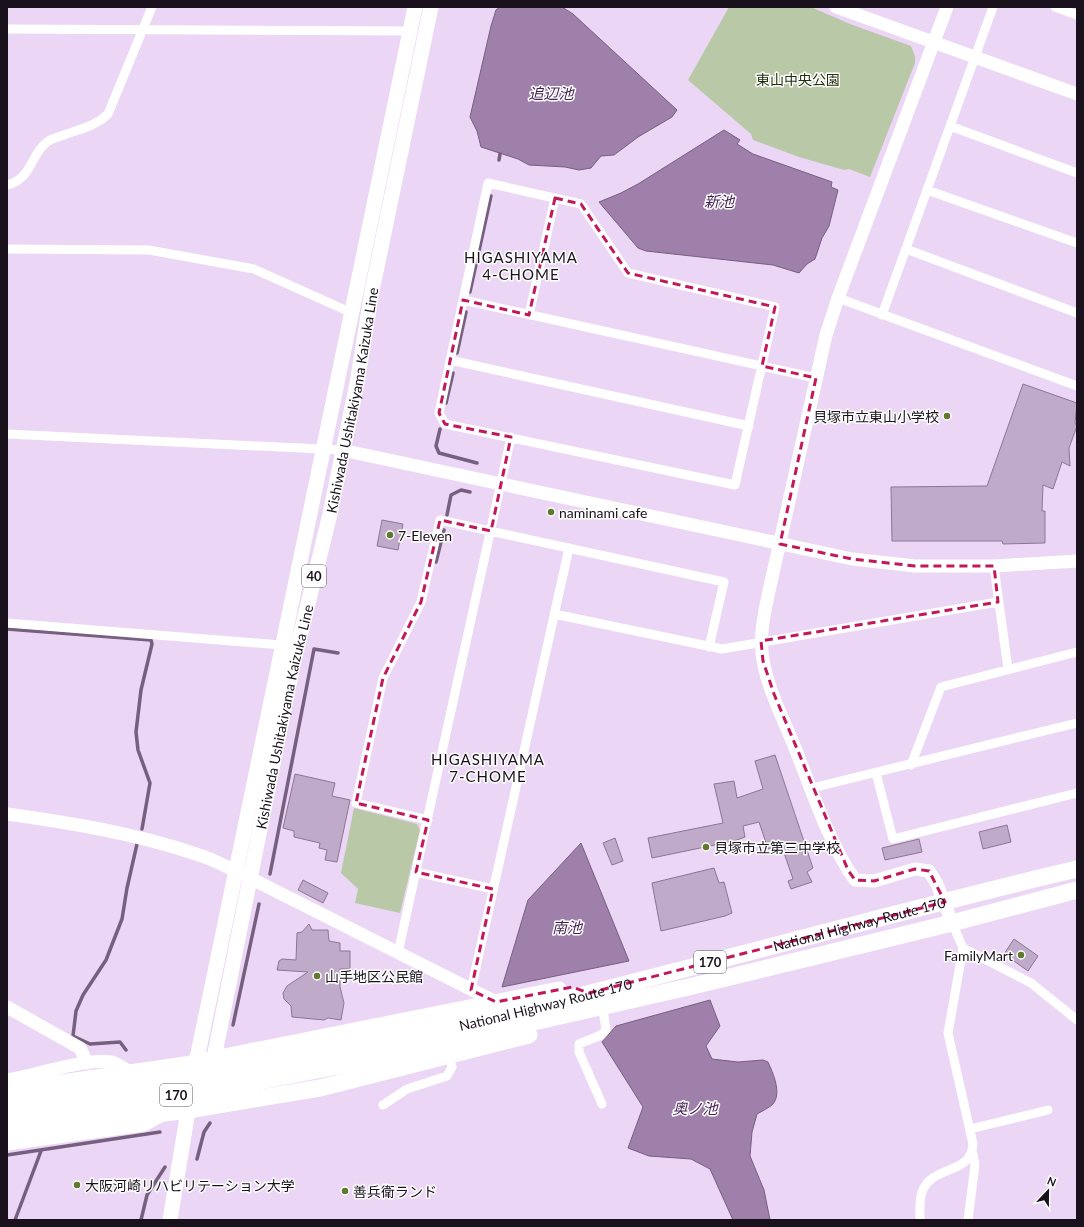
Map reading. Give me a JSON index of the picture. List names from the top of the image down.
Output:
{
  "streets": {
    "highway": ["National Highway Route 170", "170"],
    "main road": ["Kishiwada Ushitakiyama Kaizuka Line", "40"]
  },
  "districts": ["HIGASHIYAMA 4-CHOME", "HIGASHIYAMA 7-CHOME"],
  "water": [
    "追辺池",
    "新池",
    "南池",
    "奥ノ池"
  ],
  "parks": ["東山中央公園"],
  "places": [
    "貝塚市立東山小学校",
    "naminami cafe",
    "7-Eleven",
    "貝塚市立第三中学校",
    "FamilyMart",
    "山手地区公民館",
    "大阪河崎リハビリテーション大学",
    "善兵衛ランド"
  ],
  "north": "top"
}
